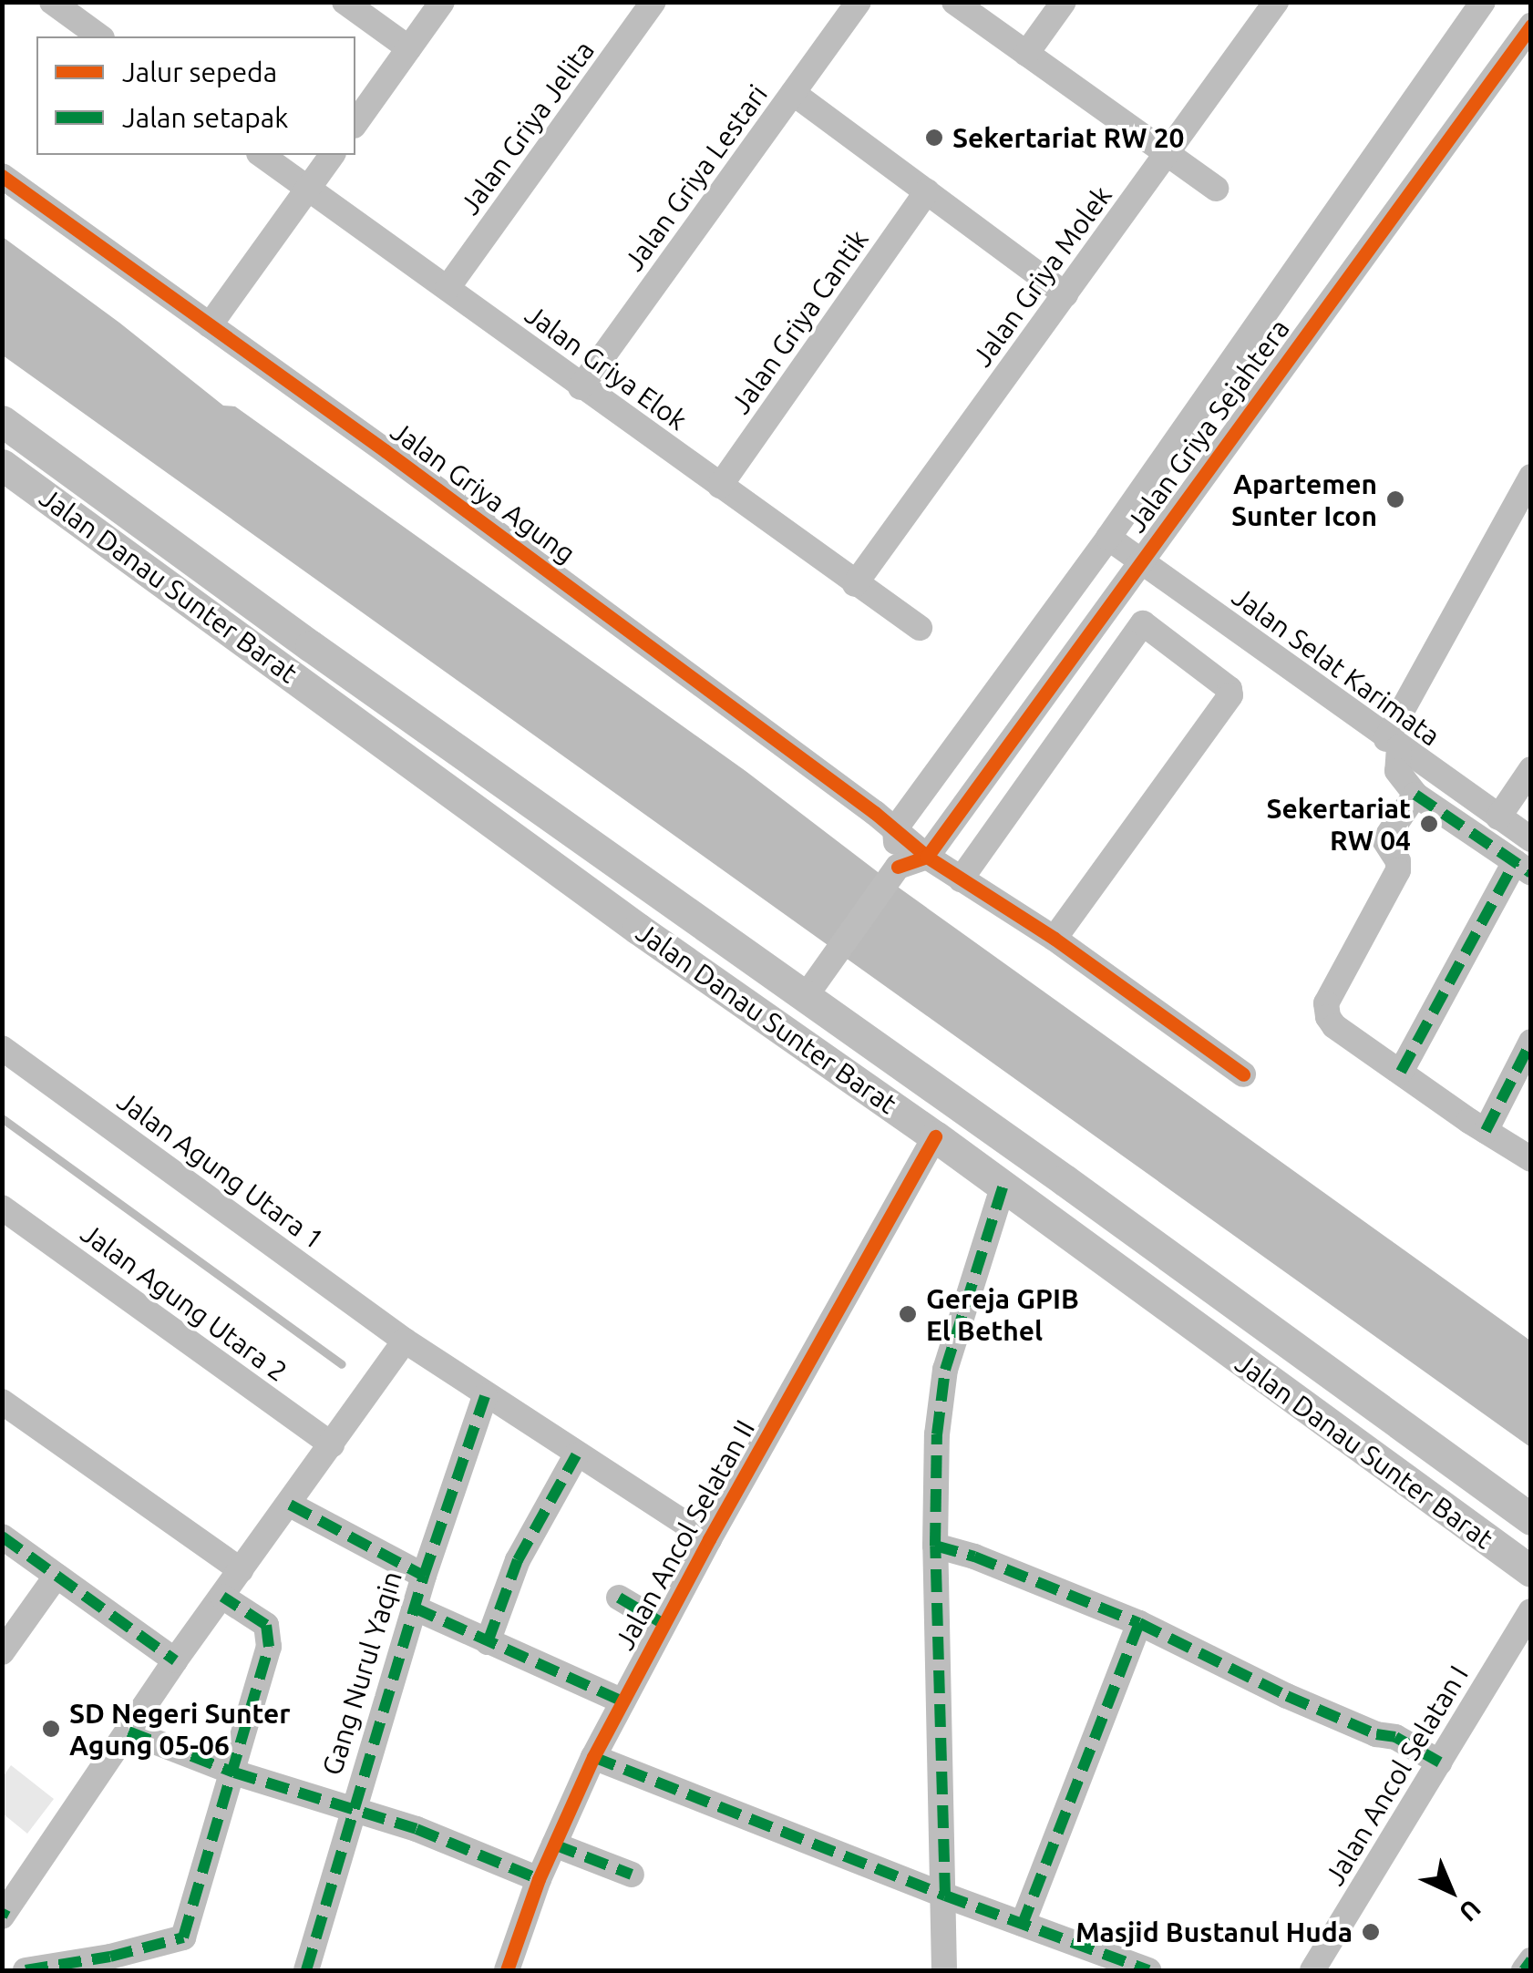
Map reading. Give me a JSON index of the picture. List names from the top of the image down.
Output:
{
  "streets": {
    "main road": ["Jalan Danau Sunter Barat"],
    "street": [
      "Jalan Griya Jelita",
      "Jalan Griya Lestari",
      "Jalan Griya Molek",
      "Jalan Griya Cantik",
      "Jalan Griya Elok",
      "Jalan Griya Sejahtera",
      "Jalan Griya Agung",
      "Jalan Selat Karimata",
      "Jalan Agung Utara 1",
      "Jalan Agung Utara 2",
      "Jalan Ancol Selatan II",
      "Gang Nurul Yaqin",
      "Jalan Ancol Selatan I"
    ]
  },
  "crossings": [
    ["Jalan Griya Jelita", "Jalan Griya Elok"],
    ["Jalan Griya Lestari", "Jalan Griya Elok"],
    ["Jalan Griya Molek", "Jalan Griya Elok"],
    ["Jalan Griya Cantik", "Jalan Griya Elok"],
    ["Jalan Griya Sejahtera", "Jalan Griya Agung"],
    ["Jalan Griya Sejahtera", "Jalan Selat Karimata"],
    ["Jalan Danau Sunter Barat", "Jalan Ancol Selatan II"],
    ["Jalan Agung Utara 1", "Jalan Ancol Selatan II"],
    ["Jalan Ancol Selatan II", "Gang Nurul Yaqin"]
  ],
  "places": [
    "Sekertariat RW 20",
    "Apartemen Sunter Icon",
    "Sekertariat RW 04",
    "Gereja GPIB El Bethel",
    "SD Negeri Sunter Agung 05-06",
    "Masjid Bustanul Huda"
  ],
  "legend": ["Jalur sepeda", "Jalan setapak"],
  "north": "bottom right"
}
